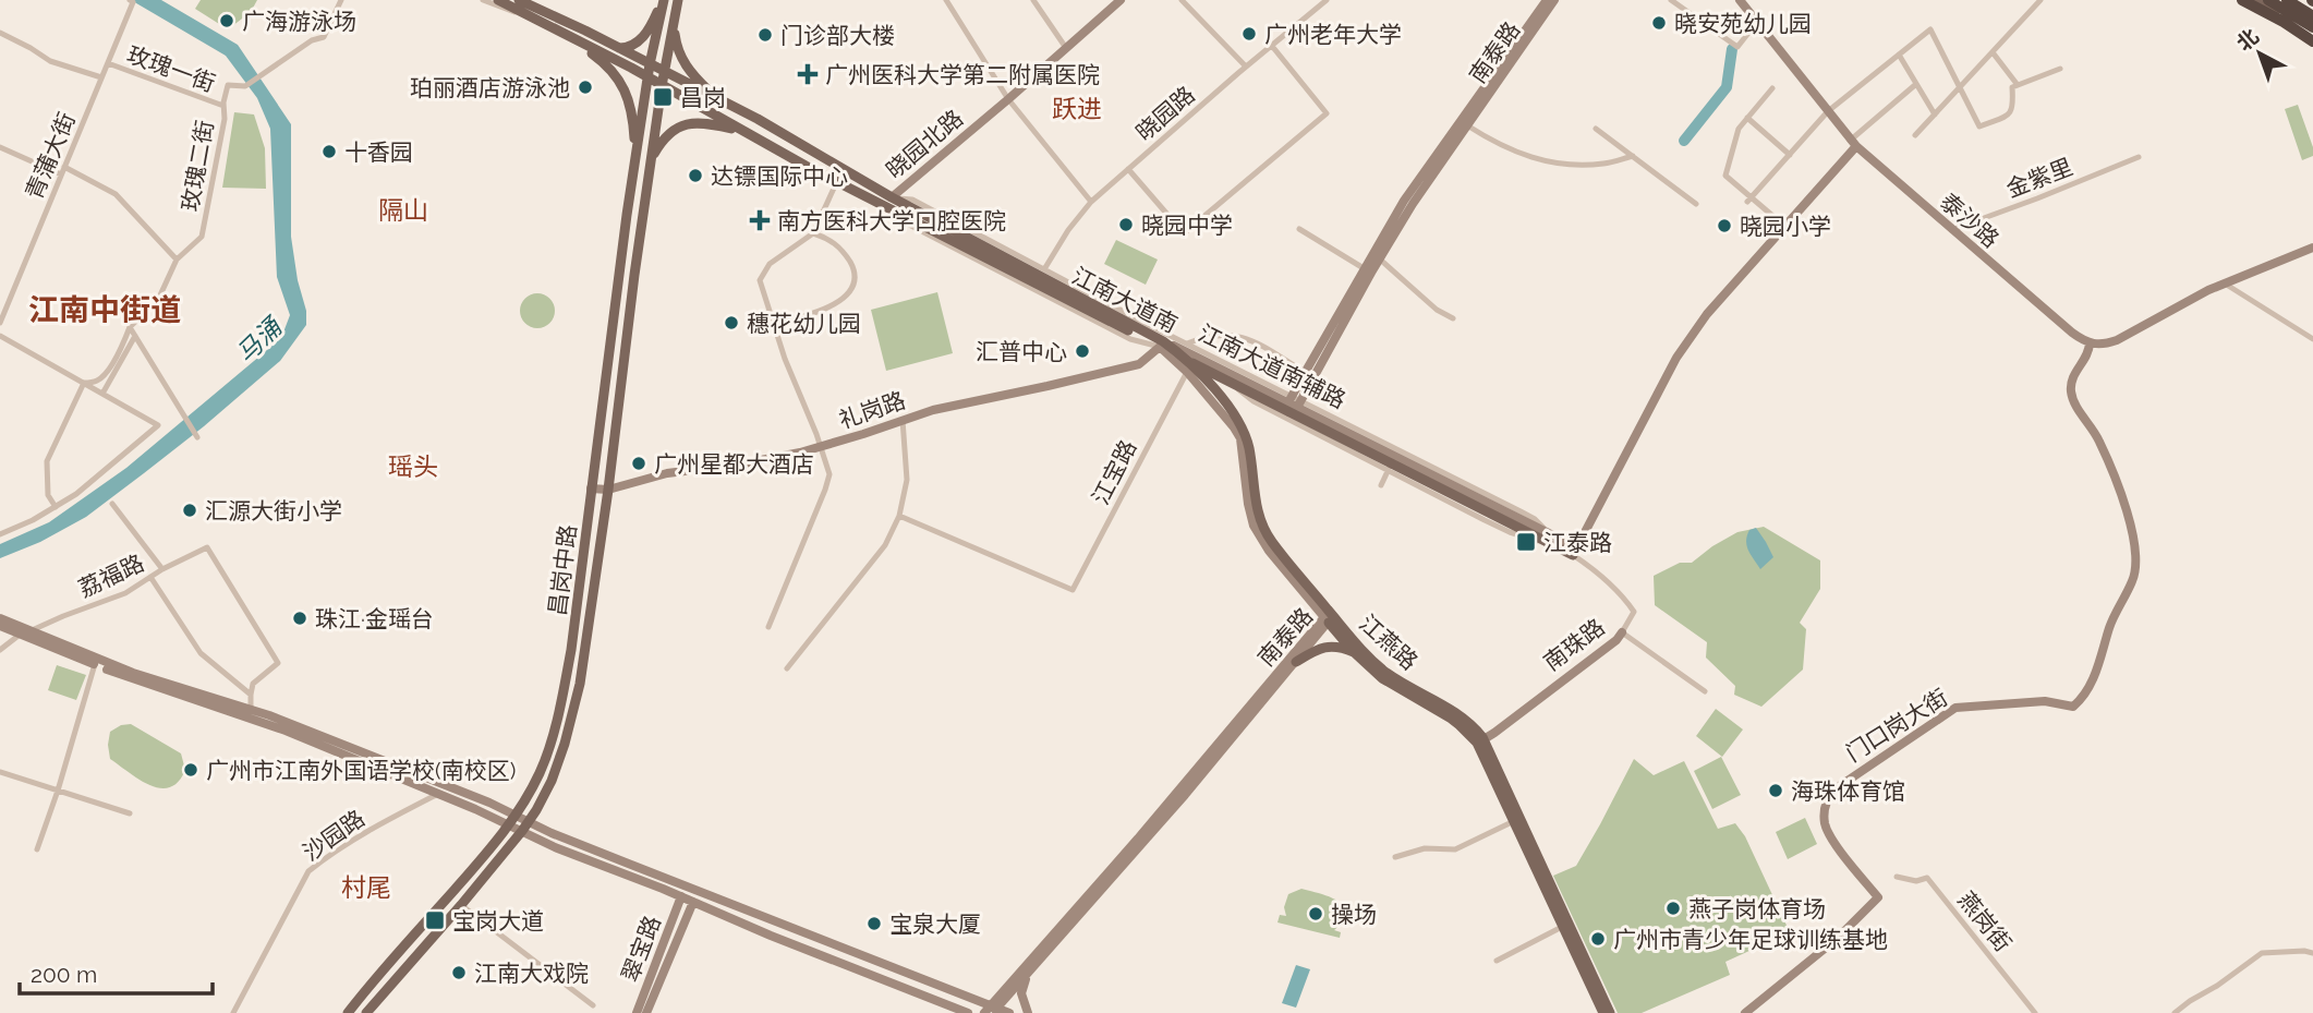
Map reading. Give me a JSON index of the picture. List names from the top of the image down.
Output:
{
  "streets": {
    "main road": [
      "南泰路",
      "晓园北路",
      "泰沙路",
      "江南大道南",
      "礼岗路",
      "昌岗中路",
      "江燕路",
      "南珠路",
      "门口岗大街",
      "翠宝路"
    ],
    "street": [
      "玫瑰一街",
      "晓园路",
      "青蒲大街",
      "玫瑰二街",
      "金紫里",
      "江南大道南辅路",
      "江宝路",
      "荔福路",
      "沙园路",
      "燕岗街"
    ]
  },
  "crossings": [
    ["南泰路", "江南大道南"],
    ["南泰路", "江南大道南辅路"],
    ["南泰路", "江燕路"],
    ["玫瑰一街", "青蒲大街"],
    ["玫瑰一街", "玫瑰二街"],
    ["晓园北路", "江南大道南"],
    ["金紫里", "泰沙路"],
    ["泰沙路", "门口岗大街"],
    ["江南大道南", "江南大道南辅路"],
    ["江南大道南", "礼岗路"],
    ["江南大道南", "昌岗中路"],
    ["江南大道南", "江燕路"],
    ["江南大道南辅路", "礼岗路"],
    ["江南大道南辅路", "江燕路"],
    ["礼岗路", "昌岗中路"],
    ["礼岗路", "江燕路"],
    ["江宝路", "江燕路"],
    ["江燕路", "南珠路"]
  ],
  "districts": [
    "跃进",
    "隔山",
    "江南中街道",
    "瑶头",
    "村尾"
  ],
  "water": ["马涌"],
  "places": {
    "other": [
      "广海游泳场",
      "晓安苑幼儿园",
      "广州老年大学",
      "门诊部大楼",
      "珀丽酒店游泳池",
      "十香园",
      "达镖国际中心",
      "晓园中学",
      "晓园小学",
      "穗花幼儿园",
      "汇普中心",
      "广州星都大酒店",
      "汇源大街小学",
      "珠江·金瑶台",
      "广州市江南外国语学校(南校区)",
      "海珠体育馆",
      "燕子岗体育场",
      "操场",
      "宝泉大厦",
      "广州市青少年足球训练基地",
      "江南大戏院"
    ],
    "health": ["广州医科大学第二附属医院", "南方医科大学口腔医院"],
    "transit": ["昌岗", "江泰路", "宝岗大道"]
  },
  "scale_bar": "200 m",
  "north": "top left"
}
